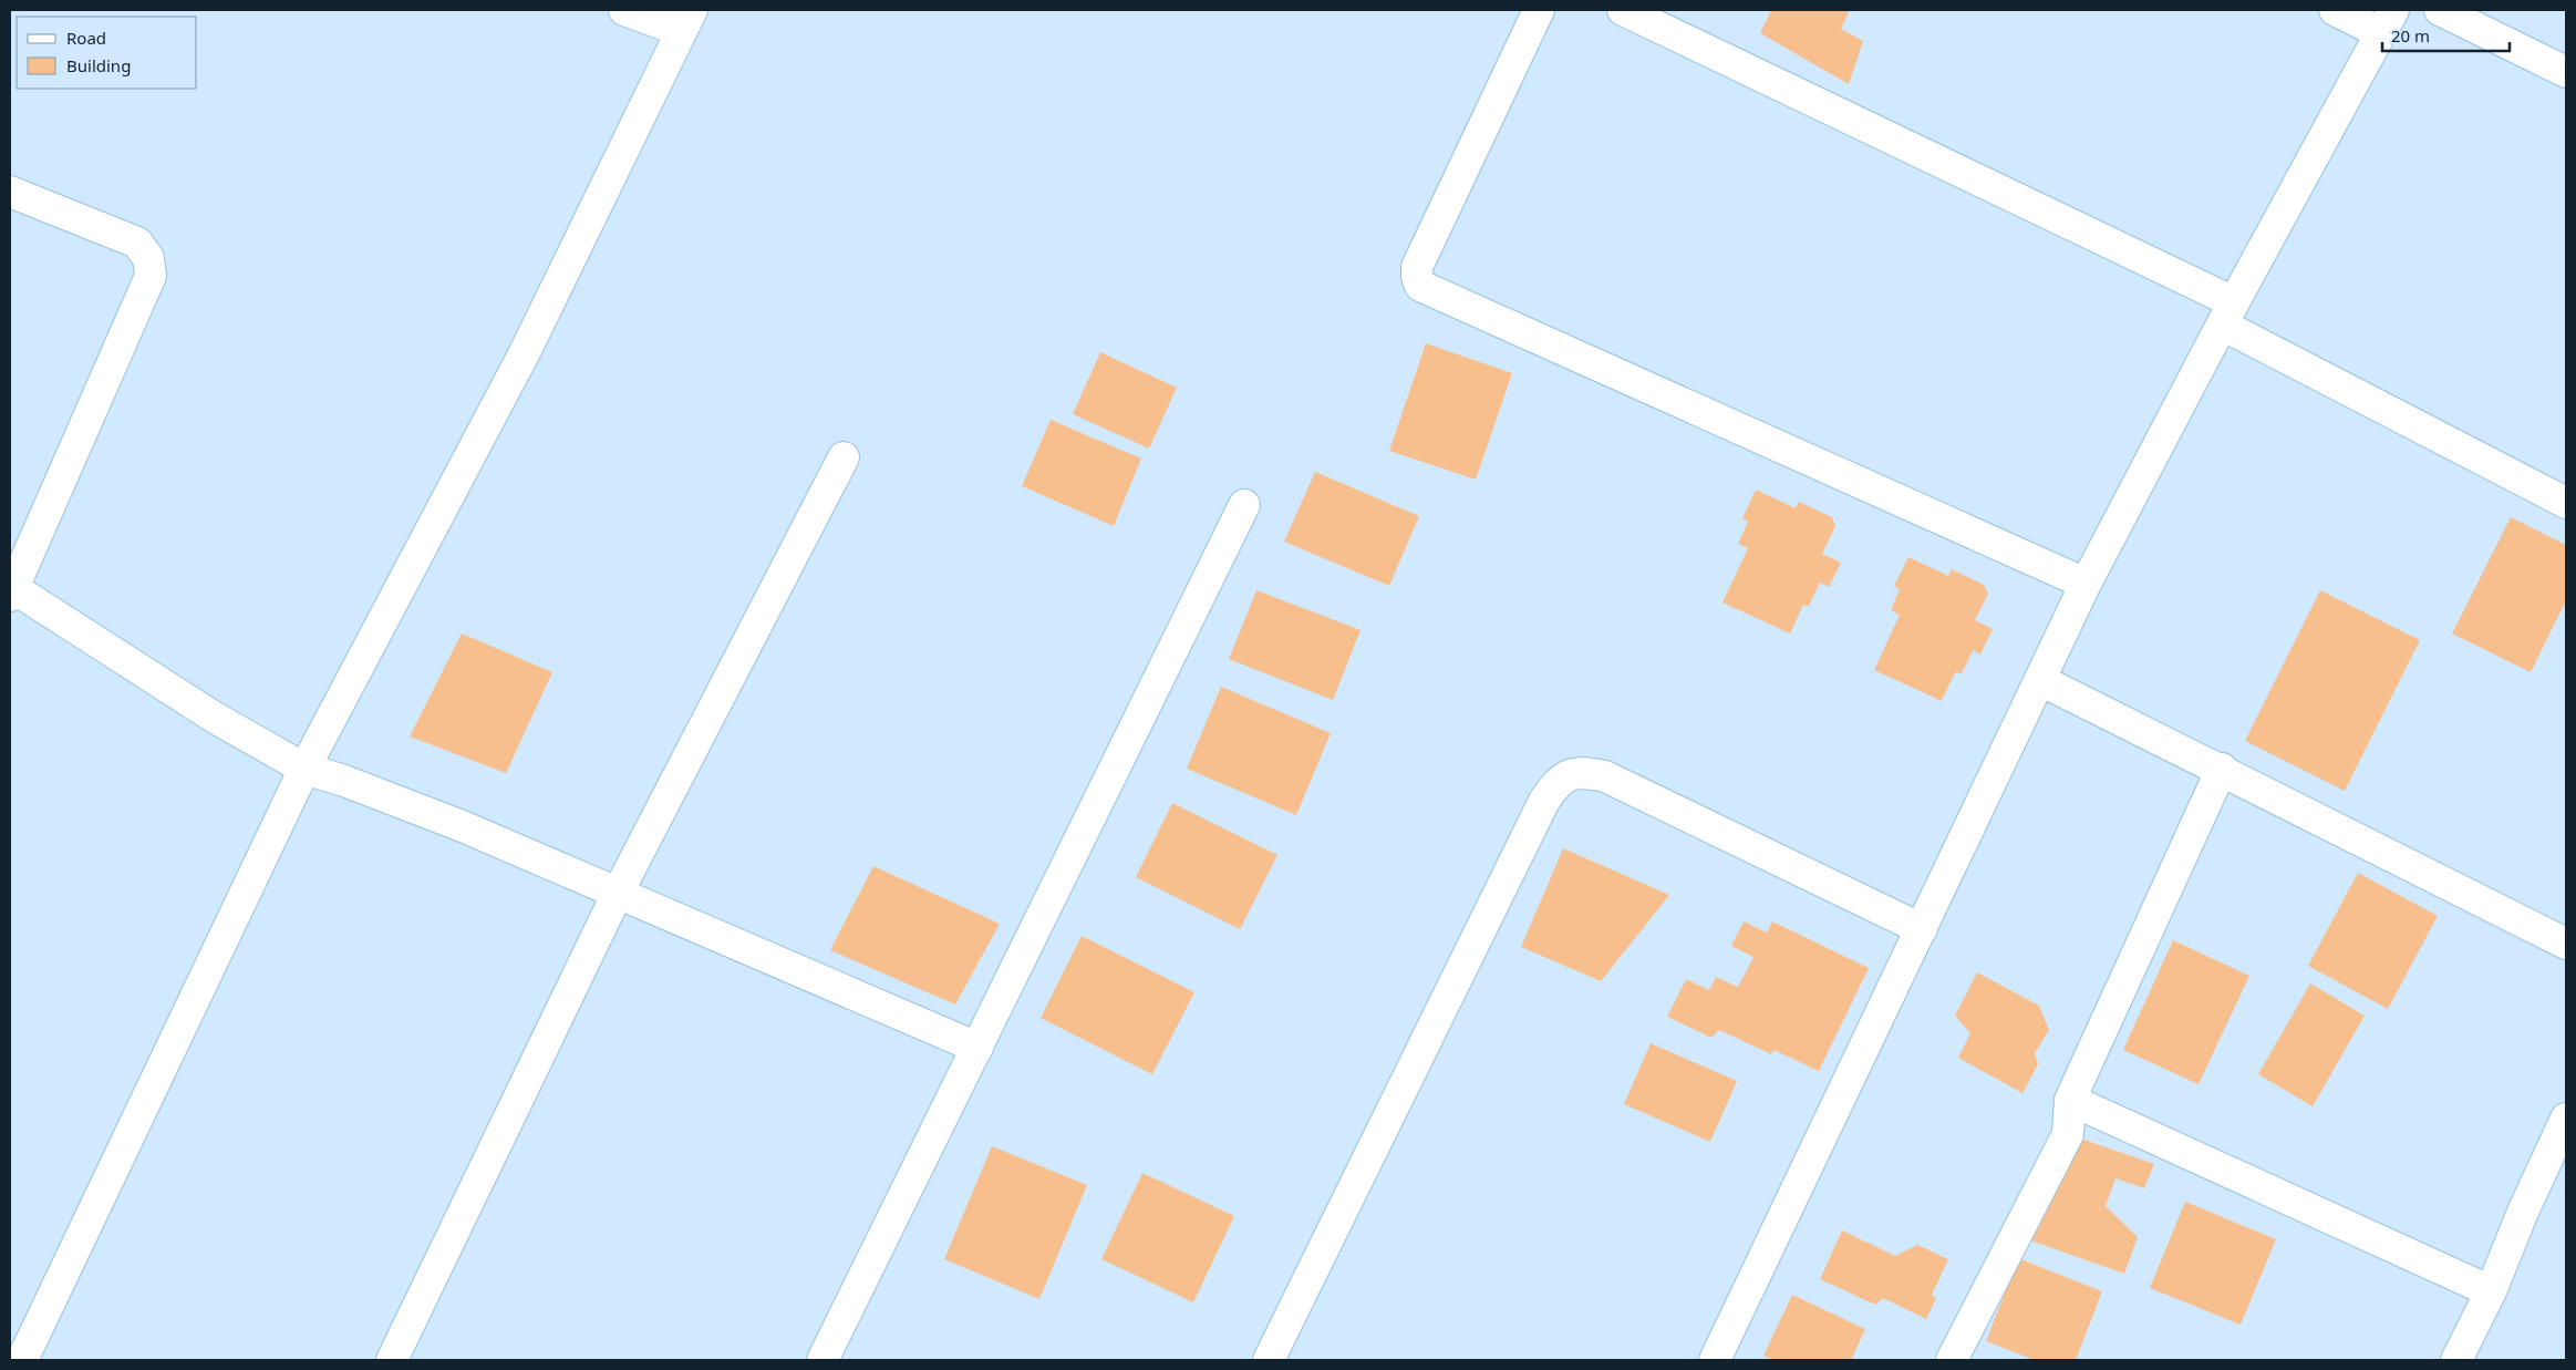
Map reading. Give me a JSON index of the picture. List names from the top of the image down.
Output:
{
  "legend": ["Road", "Building"],
  "scale_bar": "20 m"
}
